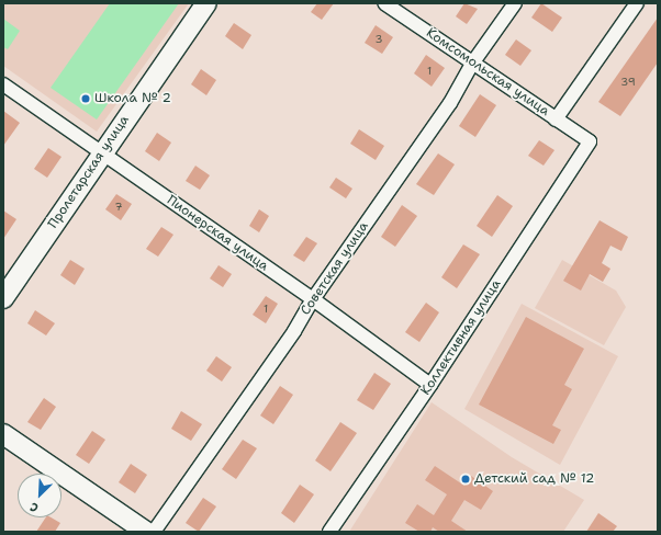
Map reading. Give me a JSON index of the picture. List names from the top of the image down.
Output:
{
  "streets": {
    "street": [
      "Комсомольская улица",
      "Пролетарская улица",
      "Пионерская улица",
      "Советская улица",
      "Коллективная улица"
    ]
  },
  "crossings": [
    ["Комсомольская улица", "Советская улица"],
    ["Комсомольская улица", "Коллективная улица"],
    ["Пролетарская улица", "Пионерская улица"],
    ["Пионерская улица", "Советская улица"],
    ["Пионерская улица", "Коллективная улица"]
  ],
  "places": ["Школа № 2", "Детский сад № 12"],
  "house_numbers": [
    "3",
    "1",
    "39",
    "7",
    "1"
  ],
  "north": "bottom left"
}
